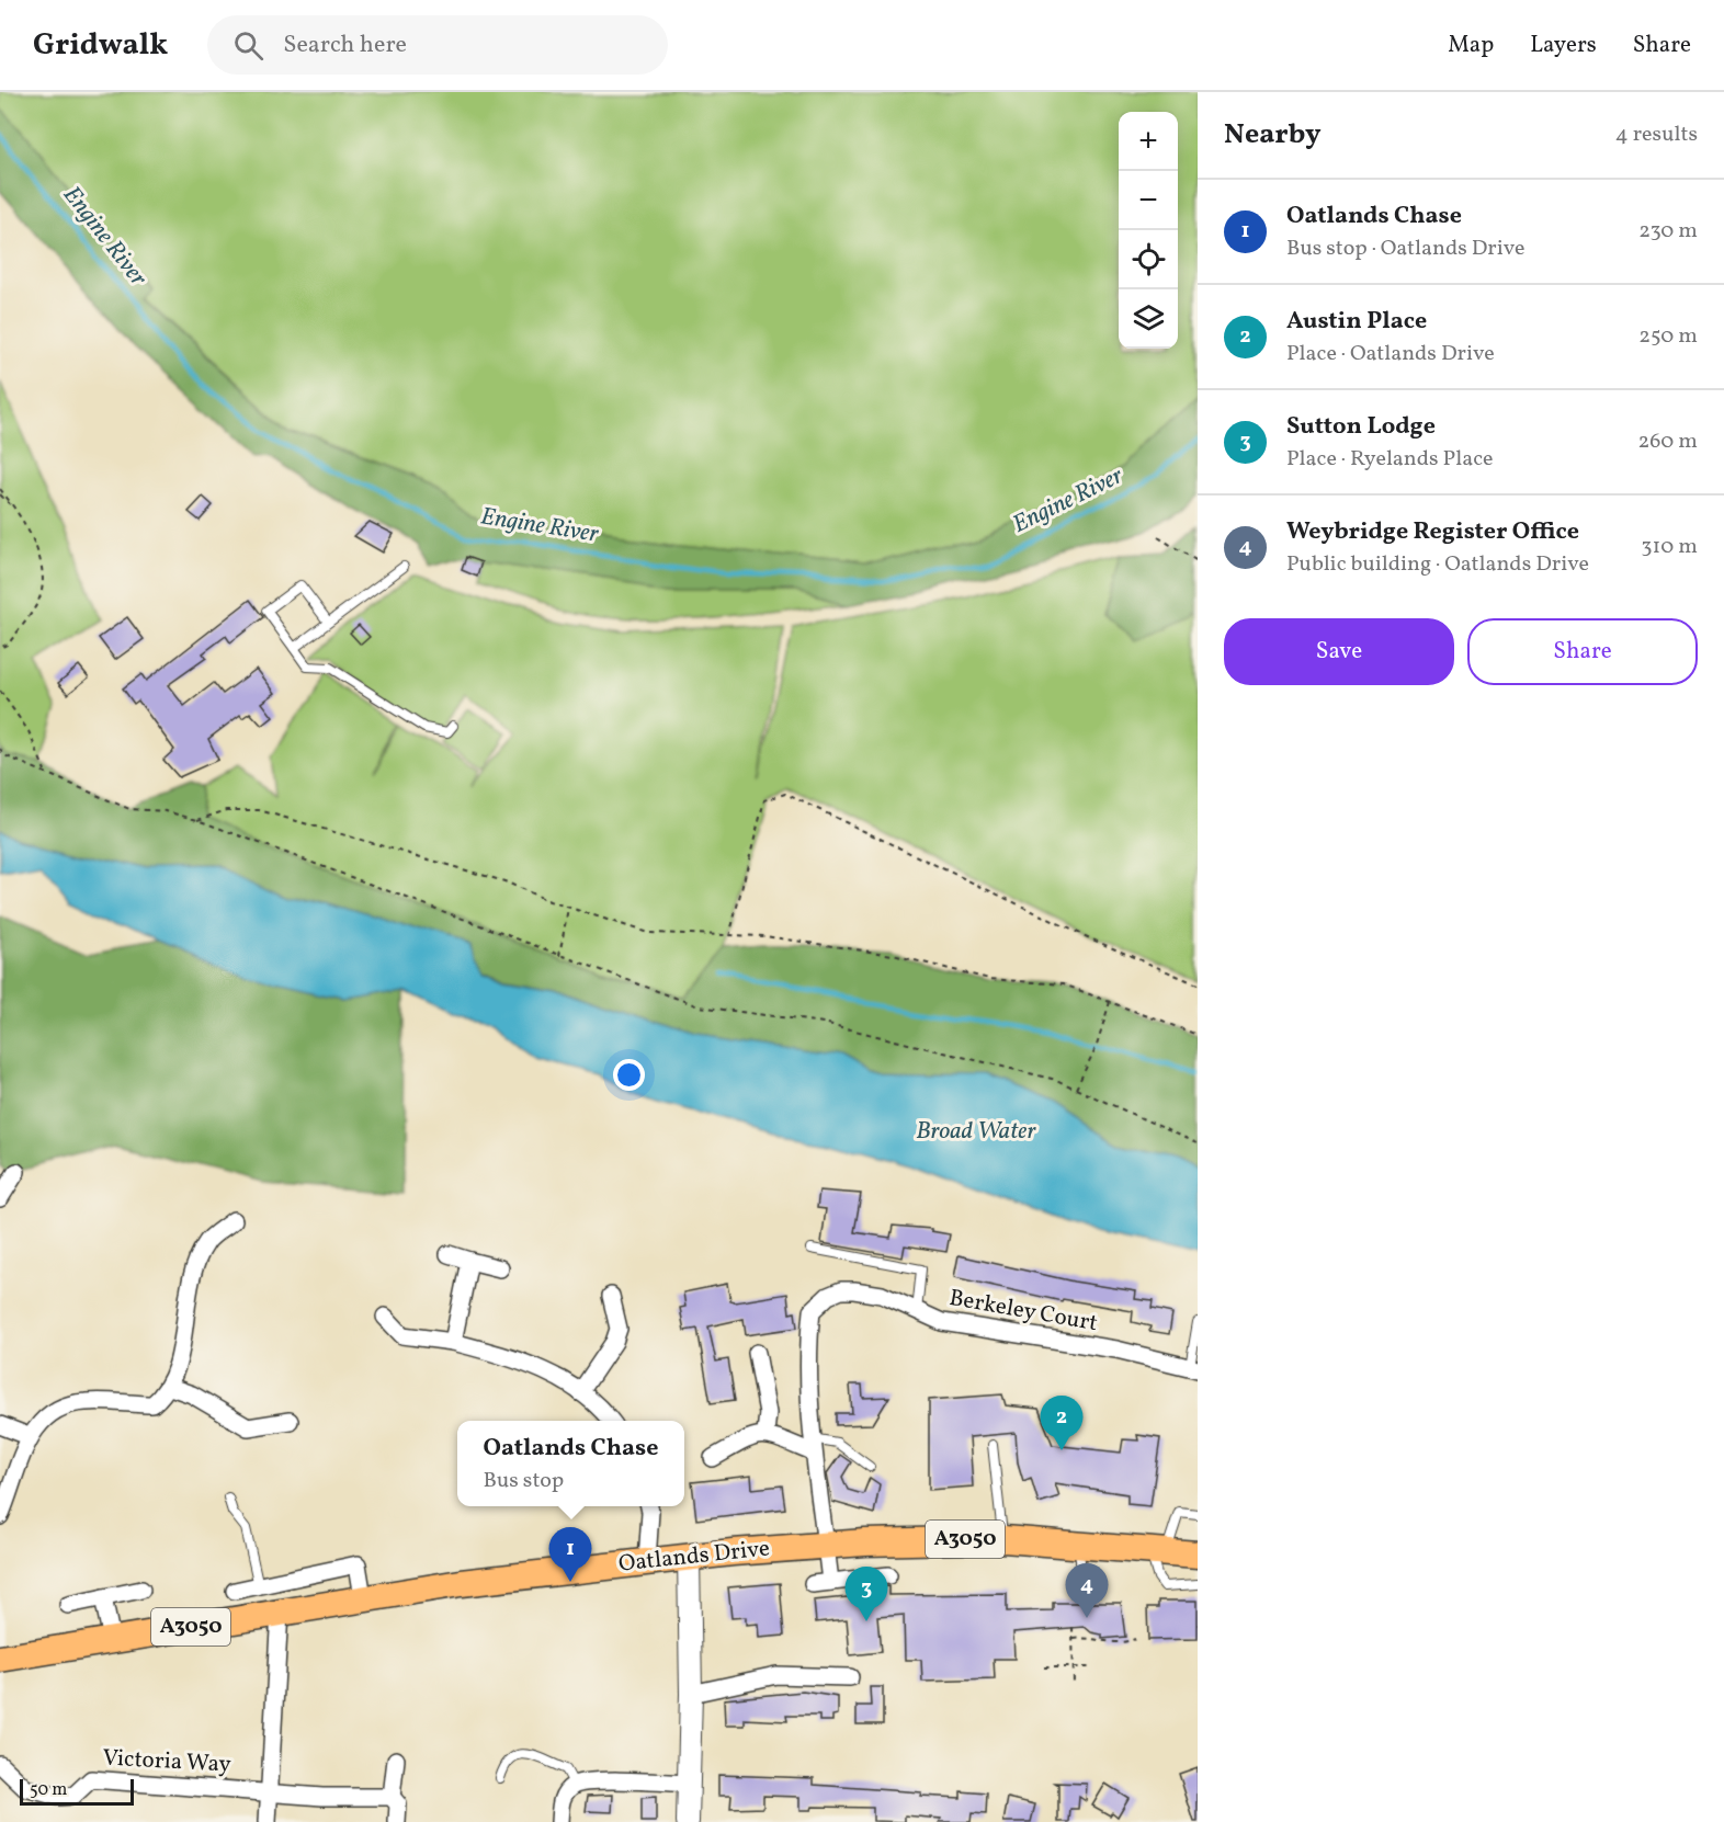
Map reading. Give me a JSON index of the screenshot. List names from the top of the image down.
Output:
{
  "streets": {
    "main road": ["A3050", "Oatlands Drive"],
    "street": ["Berkeley Court", "Victoria Way"]
  },
  "crossings": [
    ["Berkeley Court", "Oatlands Drive"]
  ],
  "water": ["Engine River", "Broad Water"],
  "scale_bar": "50 m",
  "page": {
    "header": "Gridwalk",
    "search": "Search here",
    "nav": ["Map", "Layers", "Share"],
    "heading": ["Nearby", "4 results"],
    "map_buttons": ["+", "−"],
    "list": [
      {
        "mark": "1",
        "name": "Oatlands Chase",
        "note": "Bus stop · Oatlands Drive",
        "value": "230 m"
      },
      {
        "mark": "2",
        "name": "Austin Place",
        "note": "Place · Oatlands Drive",
        "value": "250 m"
      },
      {
        "mark": "3",
        "name": "Sutton Lodge",
        "note": "Place · Ryelands Place",
        "value": "260 m"
      },
      {
        "mark": "4",
        "name": "Weybridge Register Office",
        "note": "Public building · Oatlands Drive",
        "value": "310 m"
      }
    ],
    "buttons": ["Save", "Share"],
    "pins": [
      "2",
      "1",
      "4",
      "3"
    ],
    "popup": ["Oatlands Chase", "Bus stop"],
    "scale": "50 m"
  }
}
